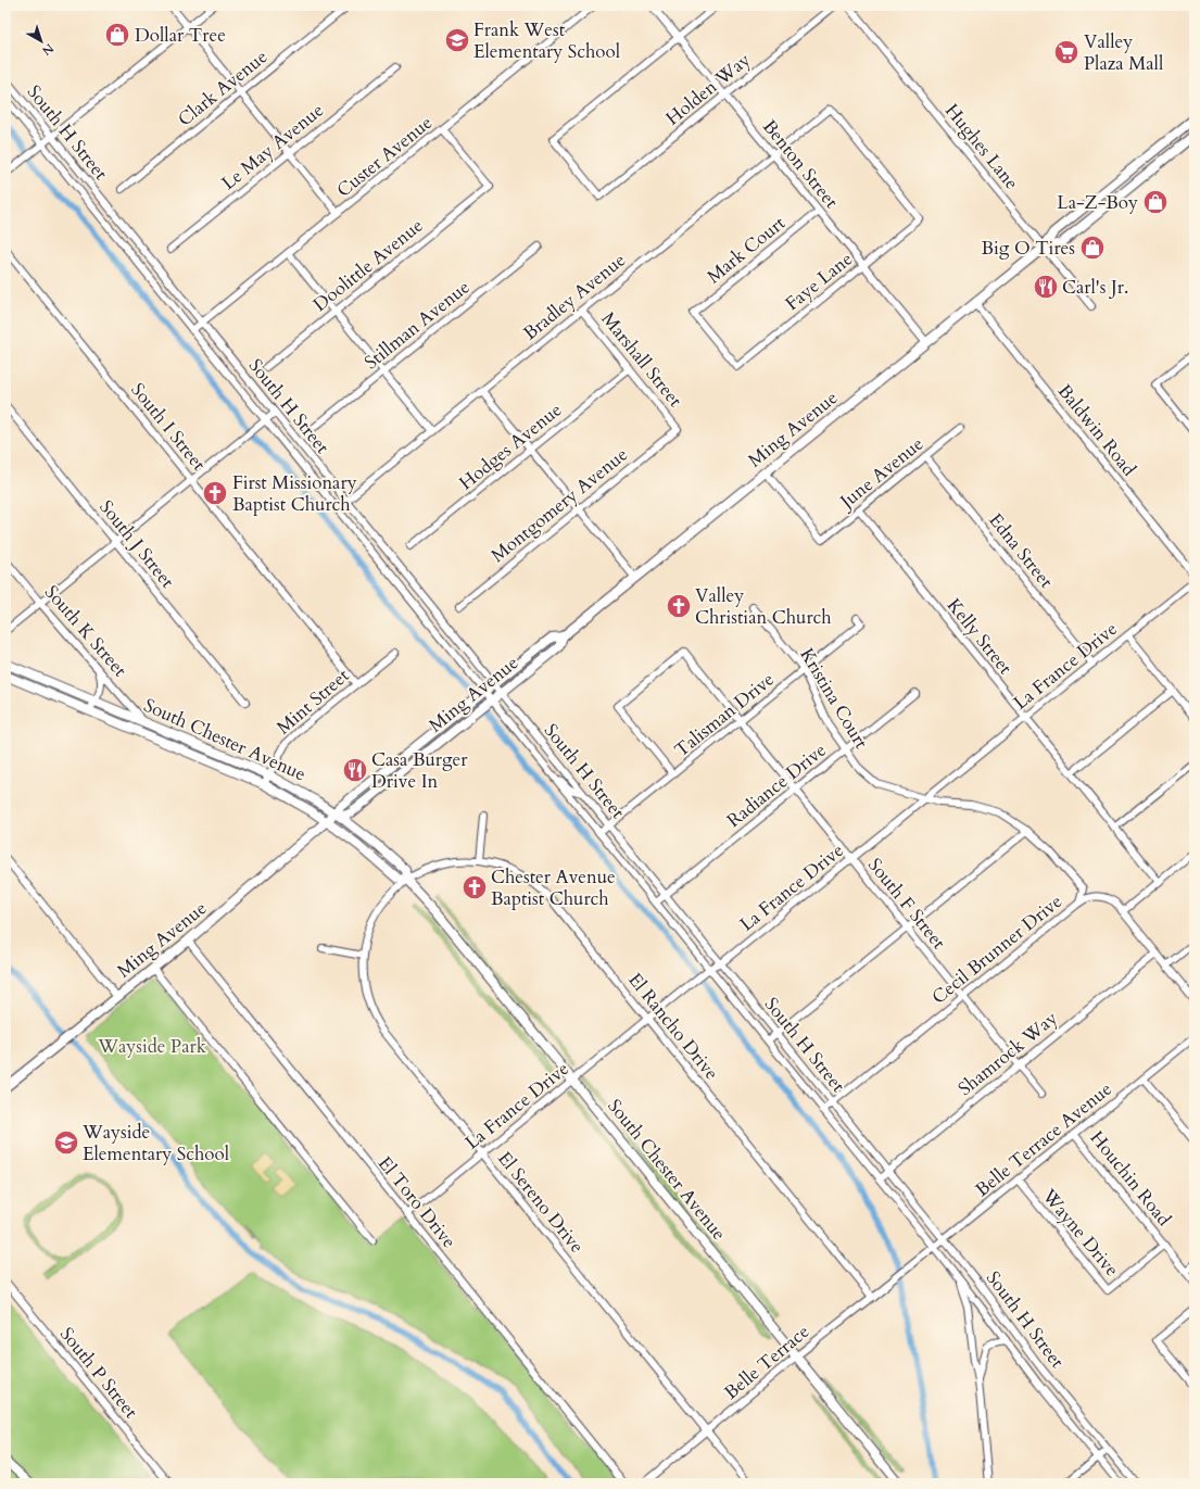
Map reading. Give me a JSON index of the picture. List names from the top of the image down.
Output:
{
  "streets": {
    "main road": ["Ming Avenue", "South Chester Avenue"],
    "street": [
      "Clark Avenue",
      "Holden Way",
      "South H Street",
      "Le May Avenue",
      "Hughes Lane",
      "Custer Avenue",
      "Benton Street",
      "Mark Court",
      "Doolittle Avenue",
      "Faye Lane",
      "Bradley Avenue",
      "Stillman Avenue",
      "Marshall Street",
      "South I Street",
      "Baldwin Road",
      "Hodges Avenue",
      "June Avenue",
      "Montgomery Avenue",
      "South J Street",
      "Edna Street",
      "South K Street",
      "Kelly Street",
      "La France Drive",
      "Kristina Court",
      "Mint Street",
      "Talisman Drive",
      "Radiance Drive",
      "South F Street",
      "Cecil Brunner Drive",
      "El Rancho Drive",
      "Shamrock Way",
      "Belle Terrace Avenue",
      "Houchin Road",
      "El Toro Drive",
      "El Sereno Drive",
      "Wayne Drive",
      "Belle Terrace",
      "South P Street"
    ]
  },
  "crossings": [
    ["Holden Way", "Benton Street"],
    ["South H Street", "Custer Avenue"],
    ["South H Street", "Bradley Avenue"],
    ["South H Street", "Ming Avenue"],
    ["South H Street", "La France Drive"],
    ["South H Street", "Talisman Drive"],
    ["South H Street", "Radiance Drive"],
    ["South H Street", "Cecil Brunner Drive"],
    ["South H Street", "Shamrock Way"],
    ["South H Street", "Belle Terrace Avenue"],
    ["Hughes Lane", "Ming Avenue"],
    ["Custer Avenue", "Doolittle Avenue"],
    ["Benton Street", "Mark Court"],
    ["Benton Street", "Faye Lane"],
    ["Benton Street", "Bradley Avenue"],
    ["Benton Street", "Ming Avenue"],
    ["Mark Court", "Faye Lane"],
    ["Faye Lane", "Bradley Avenue"],
    ["Bradley Avenue", "Marshall Street"],
    ["Marshall Street", "Hodges Avenue"],
    ["Marshall Street", "Montgomery Avenue"],
    ["South I Street", "Mint Street"],
    ["Ming Avenue", "Baldwin Road"],
    ["Ming Avenue", "June Avenue"],
    ["Ming Avenue", "South Chester Avenue"],
    ["Ming Avenue", "El Toro Drive"],
    ["June Avenue", "Edna Street"],
    ["June Avenue", "Kelly Street"],
    ["Edna Street", "La France Drive"],
    ["South K Street", "South Chester Avenue"],
    ["Kelly Street", "La France Drive"],
    ["La France Drive", "Kristina Court"],
    ["La France Drive", "South Chester Avenue"],
    ["La France Drive", "South F Street"],
    ["La France Drive", "El Rancho Drive"],
    ["La France Drive", "El Toro Drive"],
    ["La France Drive", "El Sereno Drive"],
    ["Kristina Court", "Talisman Drive"],
    ["Kristina Court", "Radiance Drive"],
    ["Kristina Court", "Cecil Brunner Drive"],
    ["Mint Street", "South Chester Avenue"],
    ["Talisman Drive", "South F Street"],
    ["South Chester Avenue", "El Rancho Drive"],
    ["South Chester Avenue", "El Sereno Drive"],
    ["South Chester Avenue", "Belle Terrace"],
    ["Radiance Drive", "South F Street"],
    ["South F Street", "Cecil Brunner Drive"],
    ["South F Street", "Shamrock Way"],
    ["El Rancho Drive", "El Sereno Drive"],
    ["El Rancho Drive", "Belle Terrace"],
    ["Belle Terrace Avenue", "Houchin Road"],
    ["Belle Terrace Avenue", "Wayne Drive"],
    ["Belle Terrace Avenue", "Belle Terrace"],
    ["Houchin Road", "Wayne Drive"],
    ["El Sereno Drive", "Belle Terrace"]
  ],
  "parks": ["Wayside Park"],
  "places": {
    "shop": ["Dollar Tree", "La-Z-Boy", "Big O Tires"],
    "school or university": ["Frank West Elementary School", "Wayside Elementary School"],
    "supermarket": ["Valley Plaza Mall"],
    "restaurant": ["Carl's Jr.", "Casa Burger Drive In"],
    "church": ["First Missionary Baptist Church", "Valley Christian Church", "Chester Avenue Baptist Church"]
  },
  "north": "bottom right"
}
